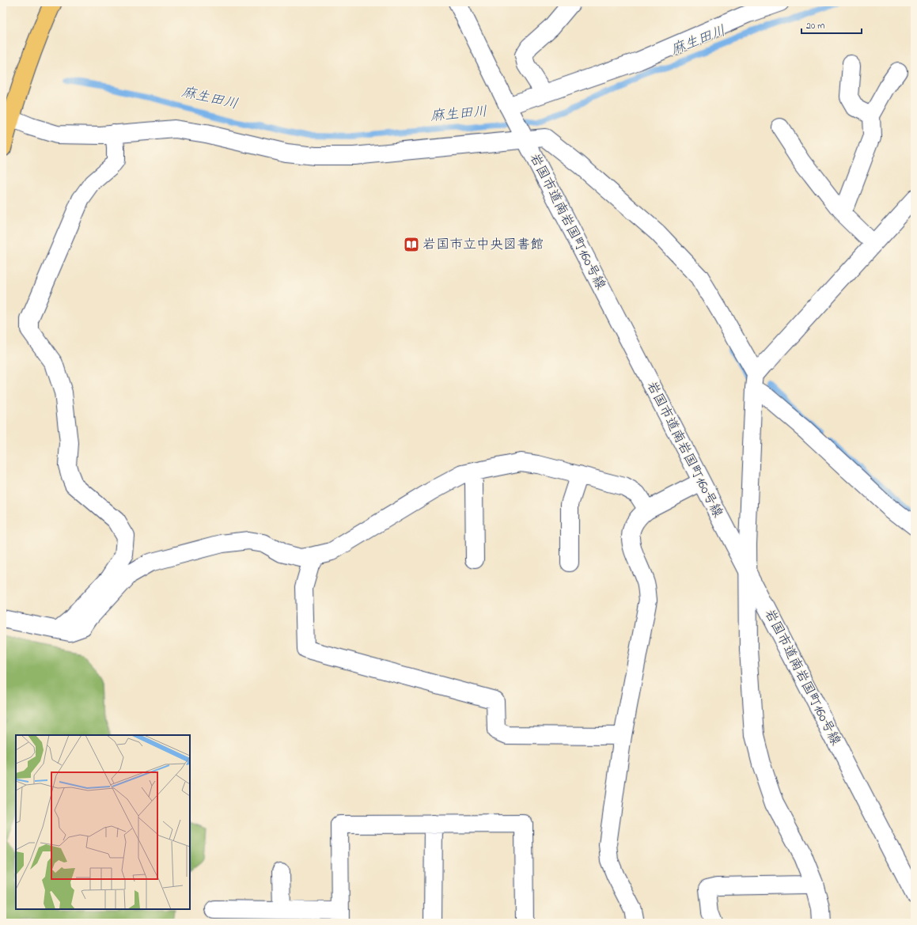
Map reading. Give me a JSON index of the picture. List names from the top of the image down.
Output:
{
  "streets": {
    "street": ["岩国市道南岩国町160号線"]
  },
  "water": ["麻生田川"],
  "places": {
    "library": ["岩国市立中央図書館"]
  },
  "scale_bar": "20 m"
}
